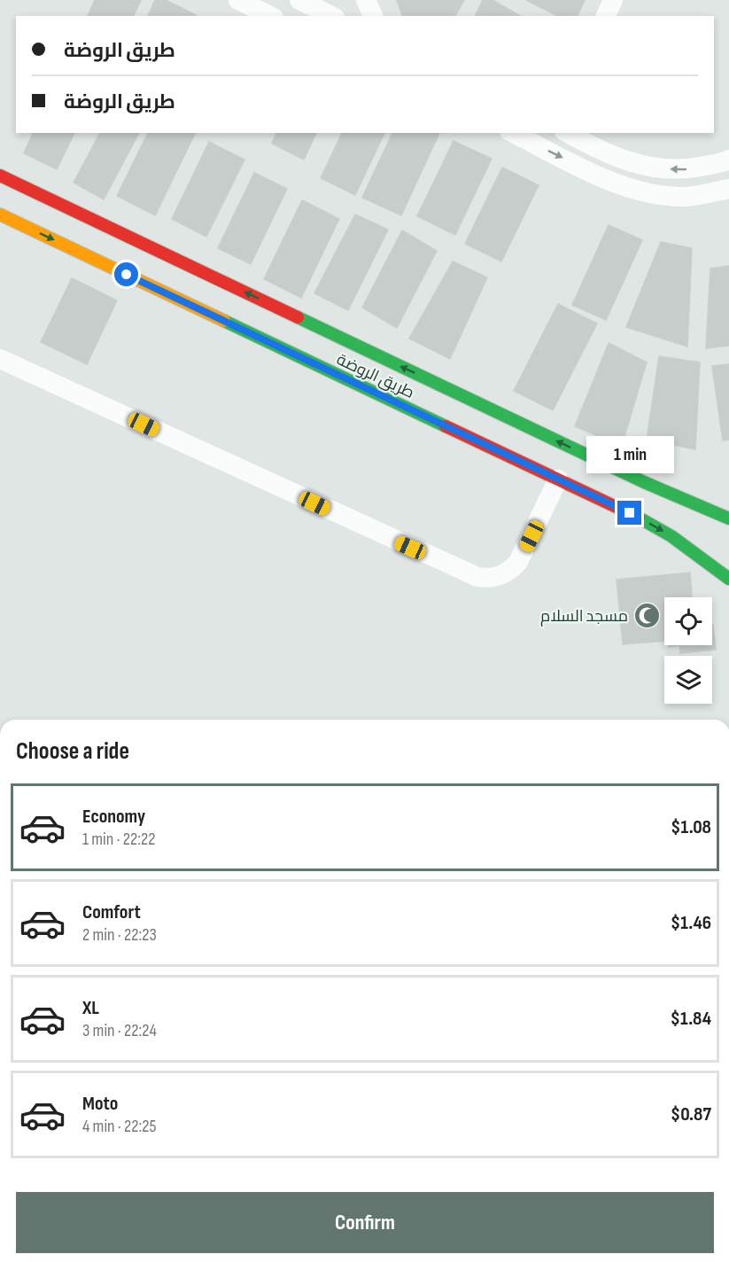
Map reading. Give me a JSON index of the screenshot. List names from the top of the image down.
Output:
{
  "streets": {
    "street": ["طريق الروضة"]
  },
  "places": {
    "mosque": ["مسجد السلام"]
  },
  "page": {
    "banner": ["طريق الروضة", "طريق الروضة"],
    "bubble": "1 min",
    "heading": "Choose a ride",
    "list": [
      {
        "name": "Economy",
        "note": "1 min · 22:22",
        "value": "$1.08"
      },
      {
        "name": "Comfort",
        "note": "2 min · 22:23",
        "value": "$1.46"
      },
      {
        "name": "XL",
        "note": "3 min · 22:24",
        "value": "$1.84"
      },
      {
        "name": "Moto",
        "note": "4 min · 22:25",
        "value": "$0.87"
      }
    ],
    "buttons": "Confirm"
  }
}
